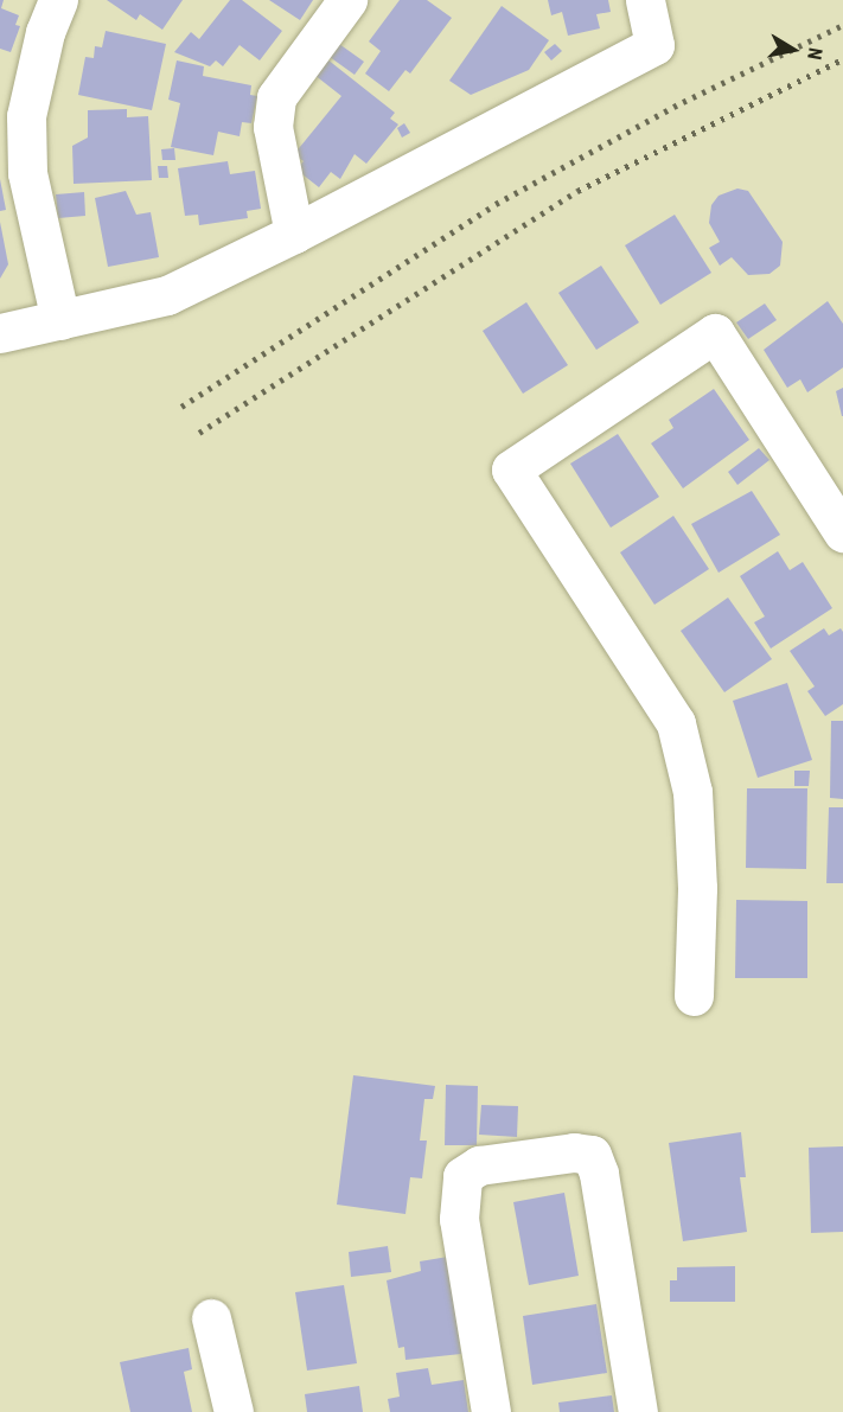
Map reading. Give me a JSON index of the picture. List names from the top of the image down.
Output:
{
  "north": "right"
}
